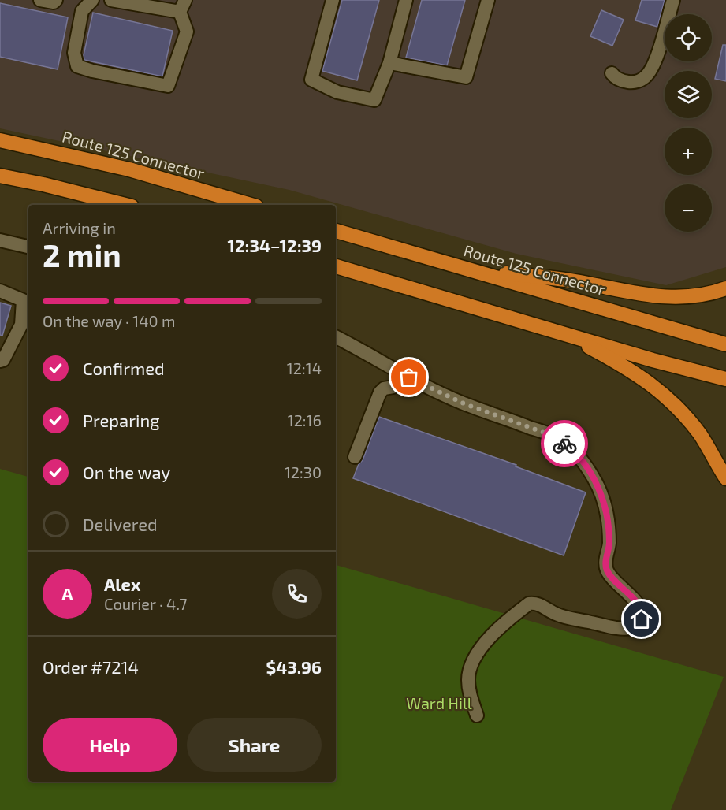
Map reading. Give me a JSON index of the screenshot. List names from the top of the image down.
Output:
{
  "streets": {
    "highway": ["Route 125 Connector"]
  },
  "parks": ["Ward Hill"],
  "page": {
    "map_buttons": ["+", "−"],
    "heading": ["2 min", "Arriving in", "12:34–12:39"],
    "panel": [
      "Alex",
      "Courier · 4.7",
      "Order #7214",
      "$43.96"
    ],
    "bar": "On the way · 140 m",
    "list": [
      ["Confirmed", "12:14"],
      ["Preparing", "12:16"],
      ["On the way", "12:30"],
      "Delivered"
    ],
    "round": "A",
    "buttons": ["Help", "Share"]
  }
}
